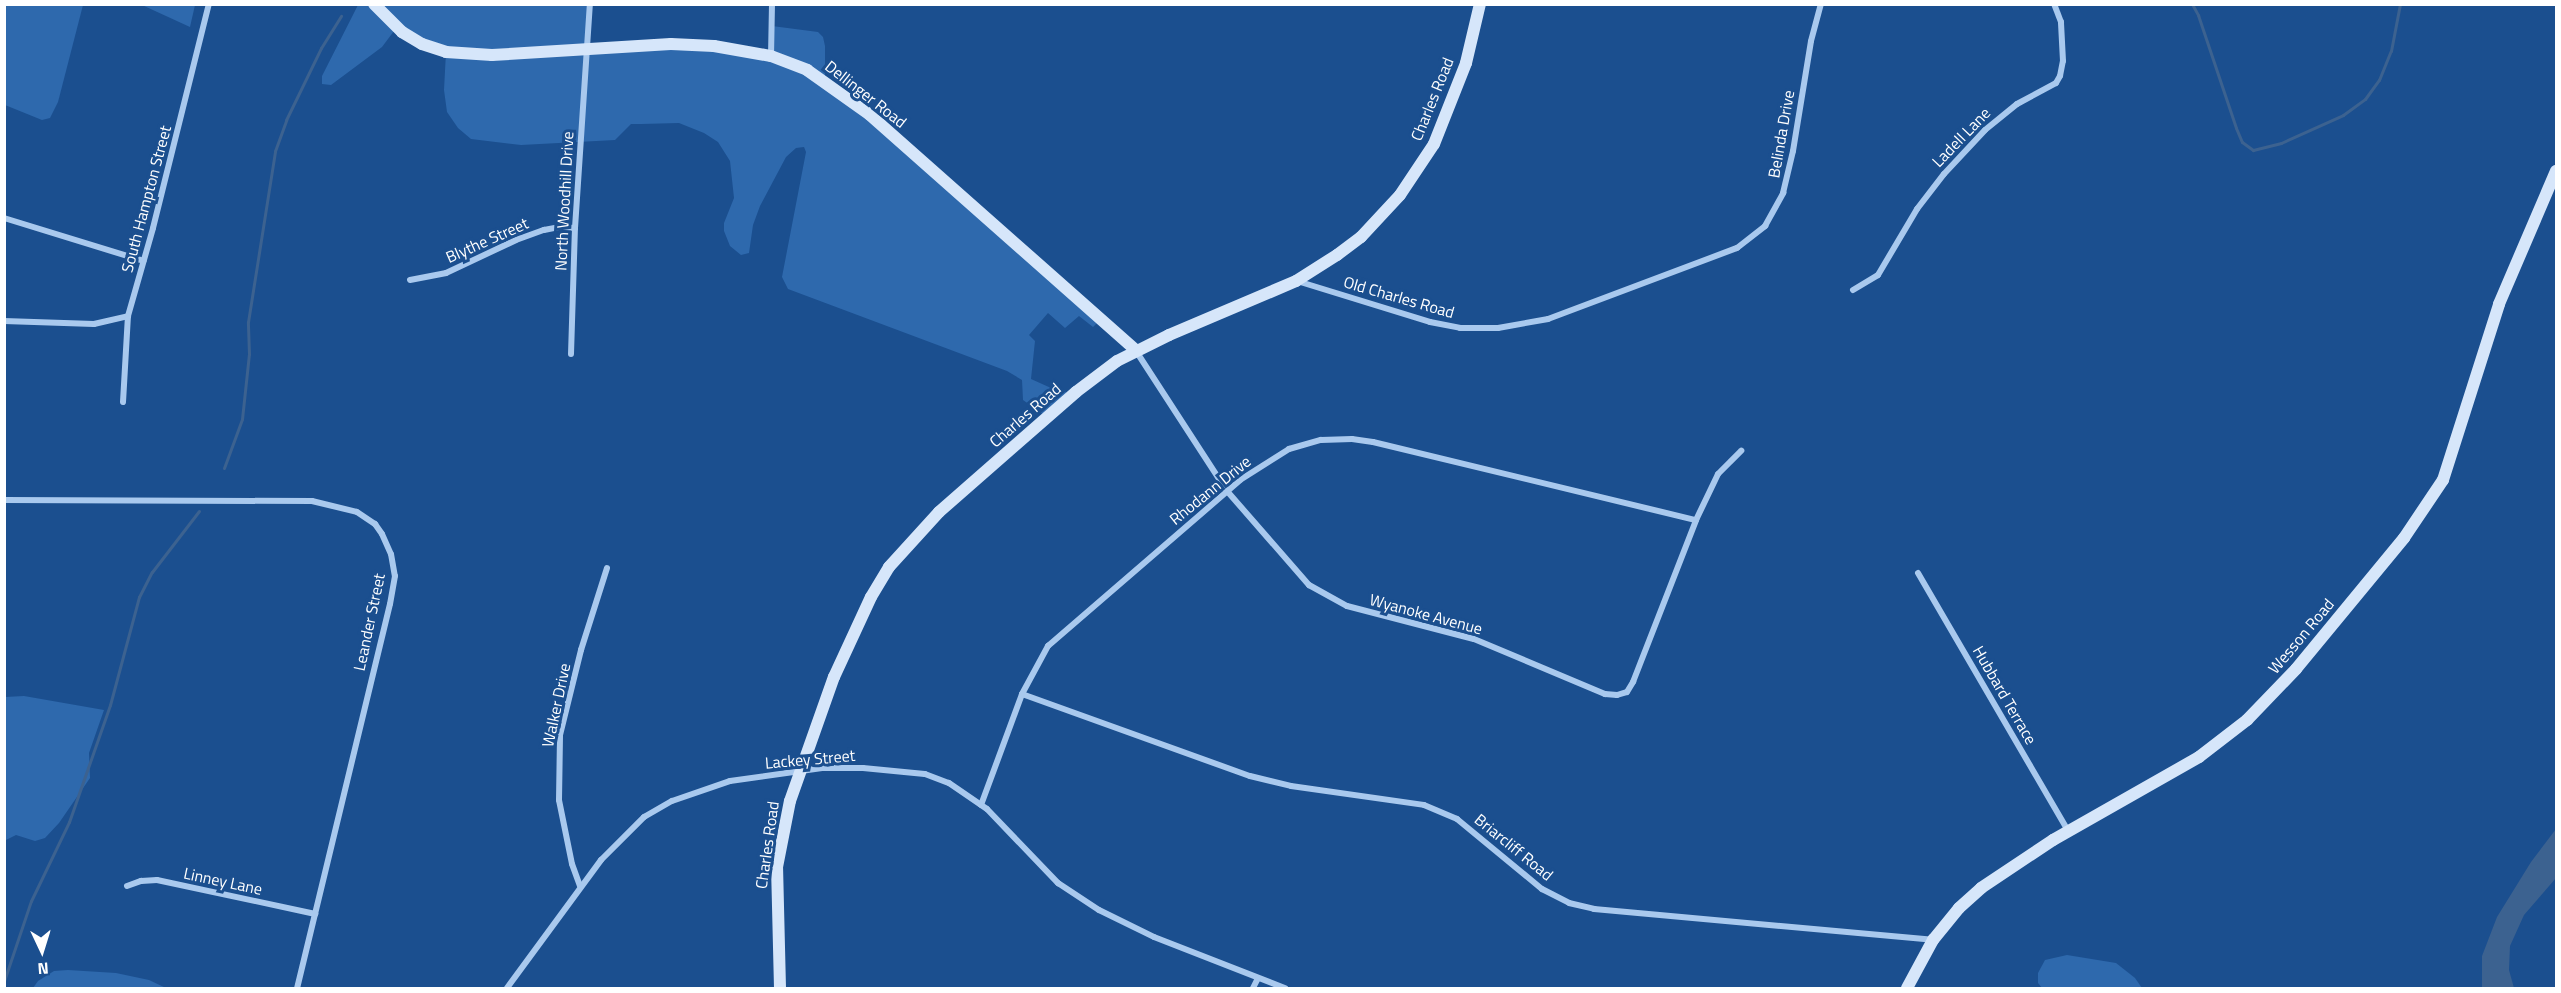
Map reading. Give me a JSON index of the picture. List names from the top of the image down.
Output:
{
  "streets": {
    "street": [
      "Dellinger Road",
      "Charles Road",
      "Belinda Drive",
      "Ladell Lane",
      "South Hampton Street",
      "North Woodhill Drive",
      "Blythe Street",
      "Old Charles Road",
      "Rhodann Drive",
      "Wyanoke Avenue",
      "Leander Street",
      "Wesson Road",
      "Hubbard Terrace",
      "Walker Drive",
      "Lackey Street",
      "Briarcliff Road",
      "Linney Lane"
    ]
  },
  "crossings": [
    ["Dellinger Road", "Charles Road"],
    ["Dellinger Road", "North Woodhill Drive"],
    ["Dellinger Road", "Wyanoke Avenue"],
    ["Charles Road", "Old Charles Road"],
    ["Charles Road", "Wyanoke Avenue"],
    ["Charles Road", "Lackey Street"],
    ["Belinda Drive", "Old Charles Road"],
    ["North Woodhill Drive", "Blythe Street"],
    ["Rhodann Drive", "Wyanoke Avenue"],
    ["Rhodann Drive", "Lackey Street"],
    ["Rhodann Drive", "Briarcliff Road"],
    ["Leander Street", "Linney Lane"],
    ["Wesson Road", "Hubbard Terrace"],
    ["Wesson Road", "Briarcliff Road"],
    ["Walker Drive", "Lackey Street"]
  ],
  "north": "bottom"
}
